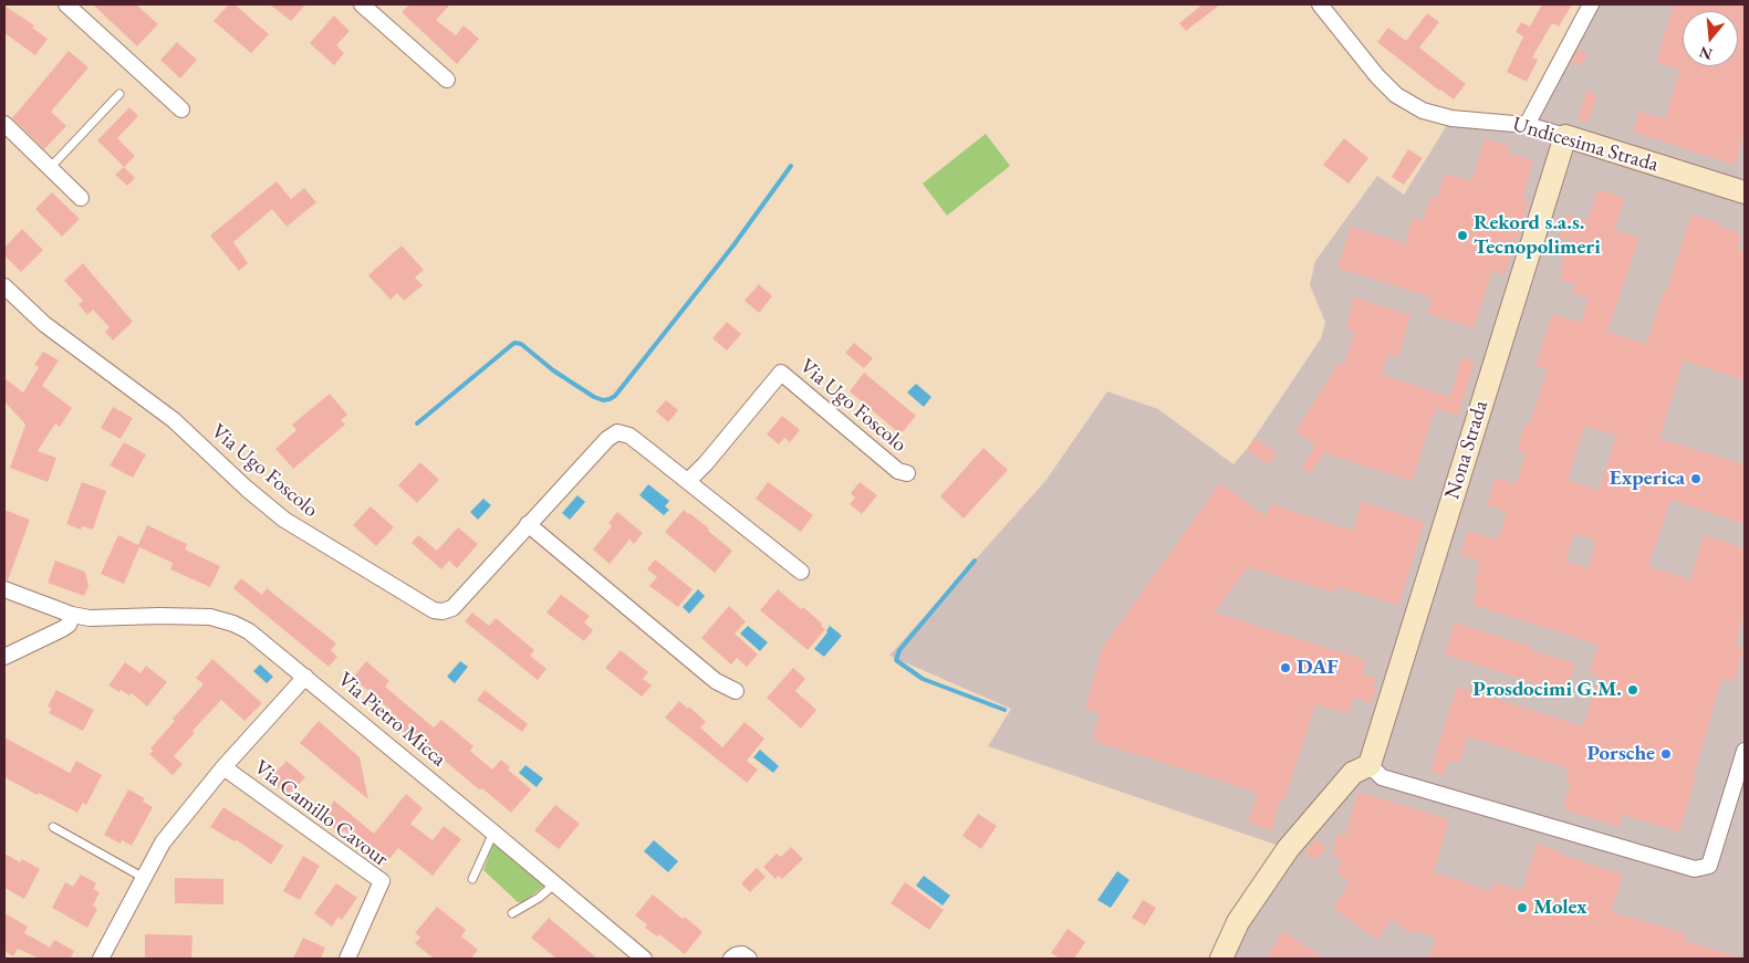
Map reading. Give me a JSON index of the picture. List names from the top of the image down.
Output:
{
  "streets": {
    "street": [
      "Undicesima Strada",
      "Via Ugo Foscolo",
      "Nona Strada",
      "Via Pietro Micca",
      "Via Camillo Cavour"
    ]
  },
  "crossings": [
    ["Undicesima Strada", "Nona Strada"],
    ["Via Pietro Micca", "Via Camillo Cavour"]
  ],
  "places": [
    "Rekord s.a.s. Tecnopolimeri",
    "Experica",
    "DAF",
    "Prosdocimi G.M.",
    "Porsche",
    "Molex"
  ],
  "north": "bottom"
}
